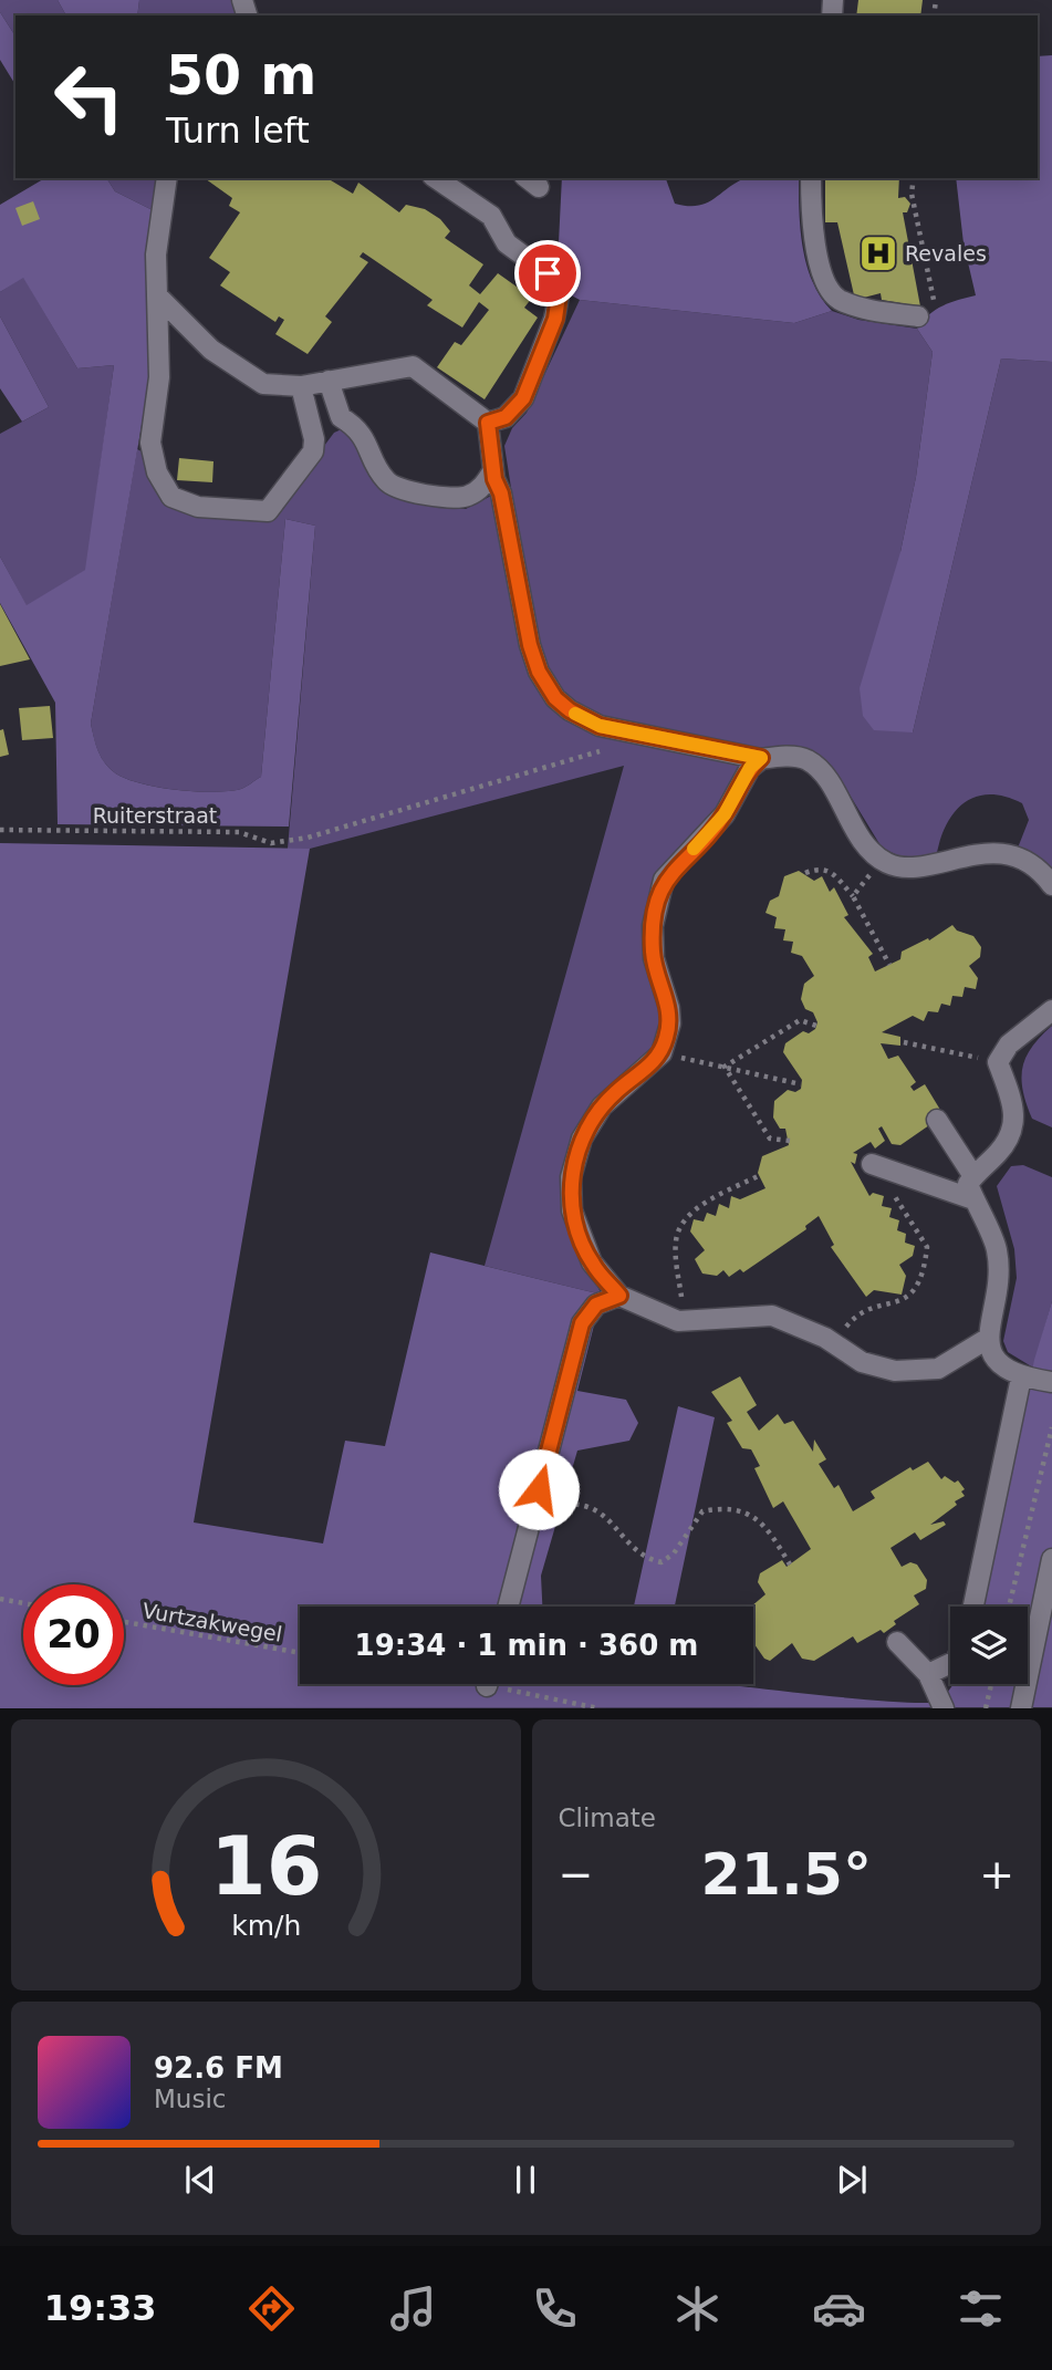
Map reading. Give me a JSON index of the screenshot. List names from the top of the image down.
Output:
{
  "streets": {
    "path": ["Ruiterstraat", "Vurtzakwegel"]
  },
  "places": {
    "hospital": ["Revales"]
  },
  "page": {
    "turn": ["50 m", "Turn left"],
    "limit": "20",
    "trip": "19:34 · 1 min · 360 m",
    "tile": "Climate",
    "heat": ["−", "21.5°", "+"],
    "song": ["92.6 FM", "Music"],
    "tabs": "19:33",
    "gauge": ["16", "km/h"]
  }
}
